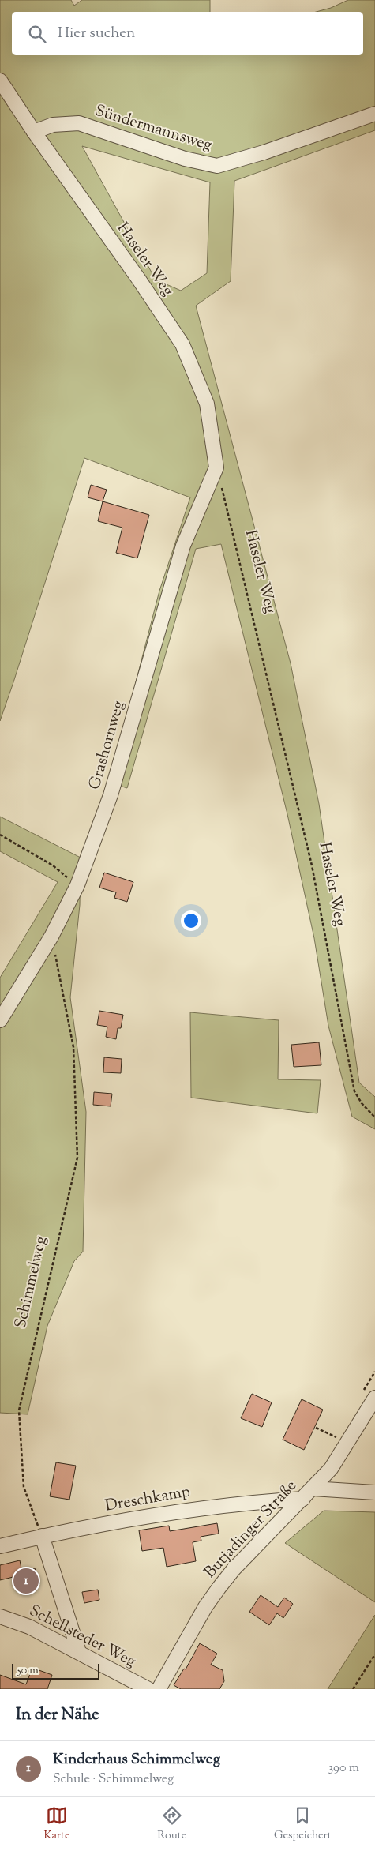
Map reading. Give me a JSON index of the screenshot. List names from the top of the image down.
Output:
{
  "streets": {
    "street": [
      "Sündermannsweg",
      "Haseler Weg",
      "Grashornweg",
      "Dreschkamp",
      "Butjadinger Straße",
      "Schellsteder Weg"
    ],
    "path": ["Schimmelweg"]
  },
  "crossings": [
    ["Sündermannsweg", "Haseler Weg"],
    ["Haseler Weg", "Grashornweg"],
    ["Grashornweg", "Schimmelweg"],
    ["Schimmelweg", "Dreschkamp"],
    ["Dreschkamp", "Butjadinger Straße"]
  ],
  "scale_bar": "50 m",
  "page": {
    "search": "Hier suchen",
    "pins": "1",
    "scale": "50 m",
    "heading": "In der Nähe",
    "list": [
      {
        "mark": "1",
        "name": "Kinderhaus Schimmelweg",
        "note": "Schule · Schimmelweg",
        "value": "390 m"
      }
    ],
    "nav": ["Karte", "Route", "Gespeichert"]
  }
}
